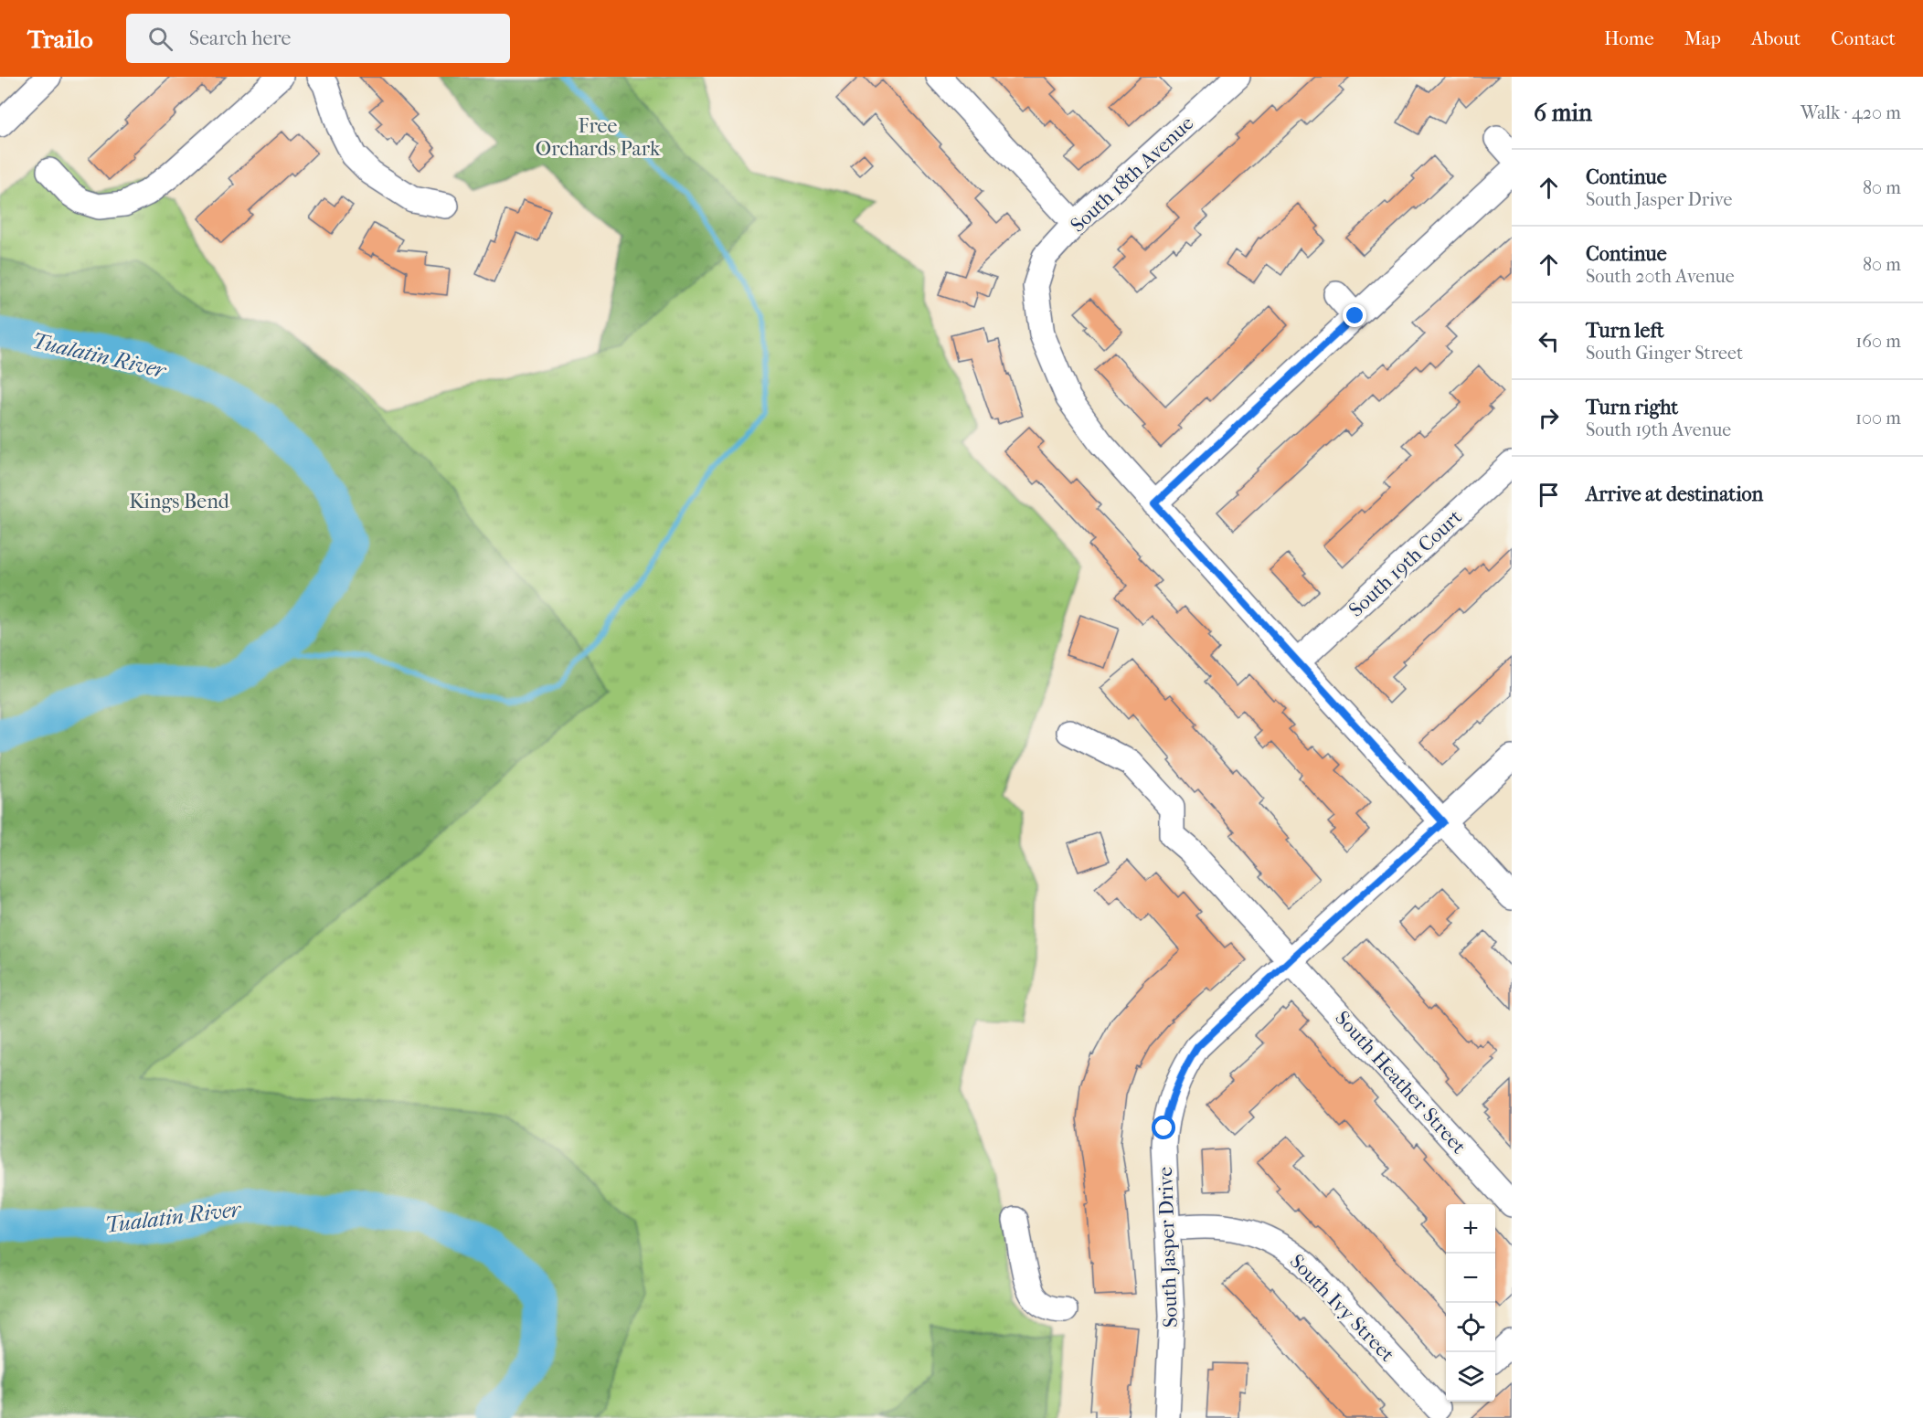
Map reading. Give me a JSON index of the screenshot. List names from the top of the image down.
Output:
{
  "streets": {
    "street": [
      "South 18th Avenue",
      "South 19th Court",
      "South Heather Street",
      "South Jasper Drive",
      "South Ivy Street"
    ]
  },
  "crossings": [
    ["South 18th Avenue", "South 19th Court"],
    ["South 18th Avenue", "South Jasper Drive"],
    ["South Heather Street", "South Jasper Drive"],
    ["South Jasper Drive", "South Ivy Street"]
  ],
  "water": ["Tualatin River"],
  "parks": ["Free Orchards Park", "Kings Bend"],
  "page": {
    "header": "Trailo",
    "search": "Search here",
    "nav": [
      "Home",
      "Map",
      "About",
      "Contact"
    ],
    "heading": ["6 min", "Walk · 420 m"],
    "list": [
      ["Continue", "South Jasper Drive", "80 m"],
      ["Continue", "South 20th Avenue", "80 m"],
      ["Turn left", "South Ginger Street", "160 m"],
      ["Turn right", "South 19th Avenue", "100 m"],
      "Arrive at destination"
    ],
    "map_buttons": ["+", "−"]
  }
}
